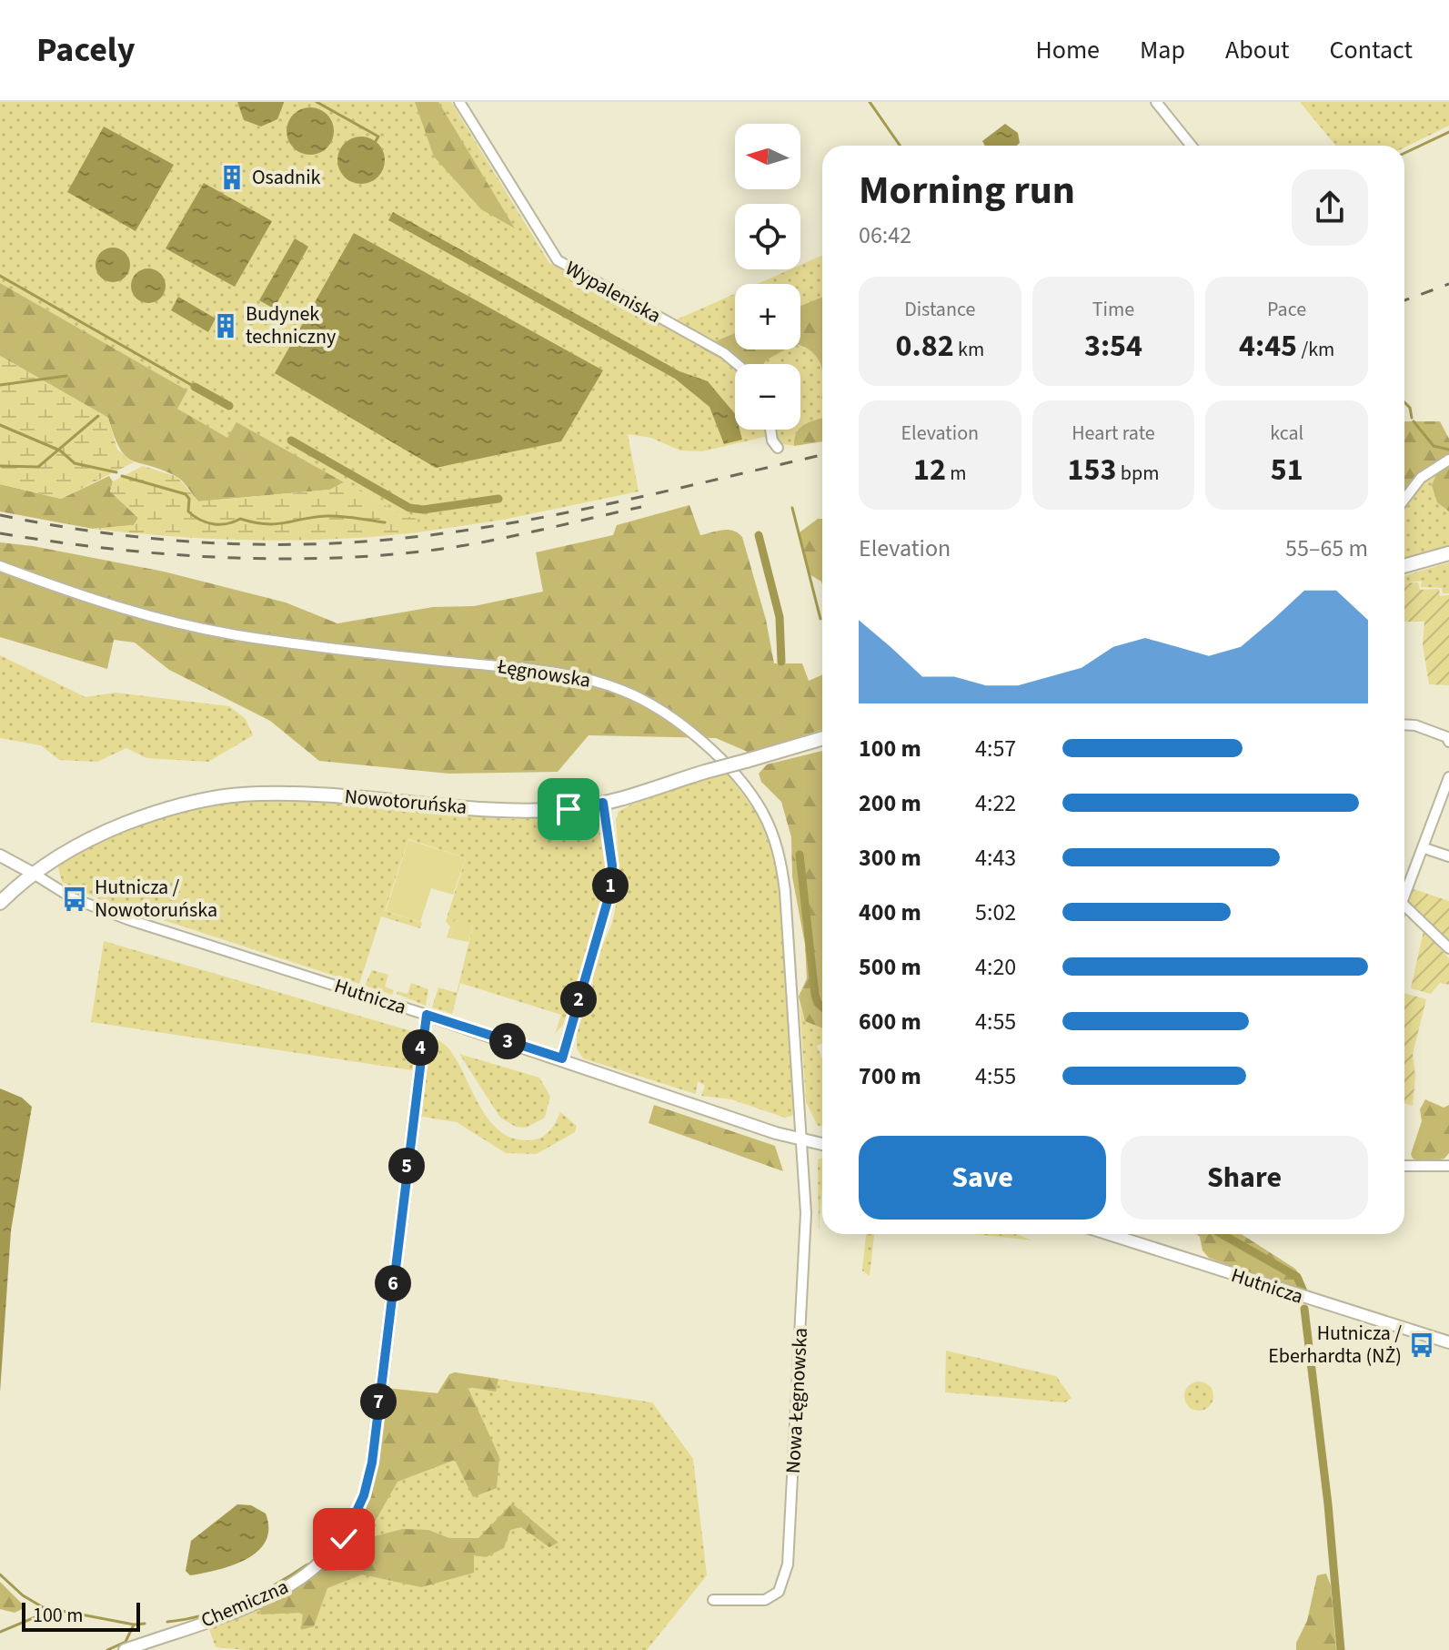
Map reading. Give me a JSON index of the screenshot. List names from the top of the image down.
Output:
{
  "streets": {
    "main road": ["Nowotoruńska"],
    "street": [
      "Wypaleniska",
      "Łęgnowska",
      "Hutnicza",
      "Nowa Łęgnowska",
      "Chemiczna"
    ]
  },
  "crossings": [
    ["Łęgnowska", "Hutnicza"],
    ["Łęgnowska", "Nowa Łęgnowska"],
    ["Nowotoruńska", "Hutnicza"],
    ["Hutnicza", "Nowa Łęgnowska"],
    ["Hutnicza", "Chemiczna"]
  ],
  "places": {
    "building": ["Osadnik", "Budynek techniczny"],
    "bus stop": ["Hutnicza / Nowotoruńska", "Hutnicza / Eberhardta (NŻ)"]
  },
  "scale_bar": "100 m",
  "north": "left",
  "page": {
    "header": "Pacely",
    "nav": [
      "Home",
      "Map",
      "About",
      "Contact"
    ],
    "map_buttons": ["+", "−"],
    "heading": ["Morning run", "06:42"],
    "stats": [
      ["Distance", "0.82 km"],
      ["Time", "3:54"],
      ["Pace", "4:45 /km"],
      ["Elevation", "12 m"],
      ["Heart rate", "153 bpm"],
      ["kcal", "51"]
    ],
    "chart": ["Elevation", "55–65 m"],
    "list": [
      {
        "name": "100 m",
        "note": "4:57"
      },
      {
        "name": "200 m",
        "note": "4:22"
      },
      {
        "name": "300 m",
        "note": "4:43"
      },
      {
        "name": "400 m",
        "note": "5:02"
      },
      {
        "name": "500 m",
        "note": "4:20"
      },
      {
        "name": "600 m",
        "note": "4:55"
      },
      {
        "name": "700 m",
        "note": "4:55"
      }
    ],
    "pins": [
      "1",
      "2",
      "3",
      "4",
      "5",
      "6",
      "7"
    ],
    "buttons": ["Save", "Share"],
    "scale": "100 m"
  }
}
